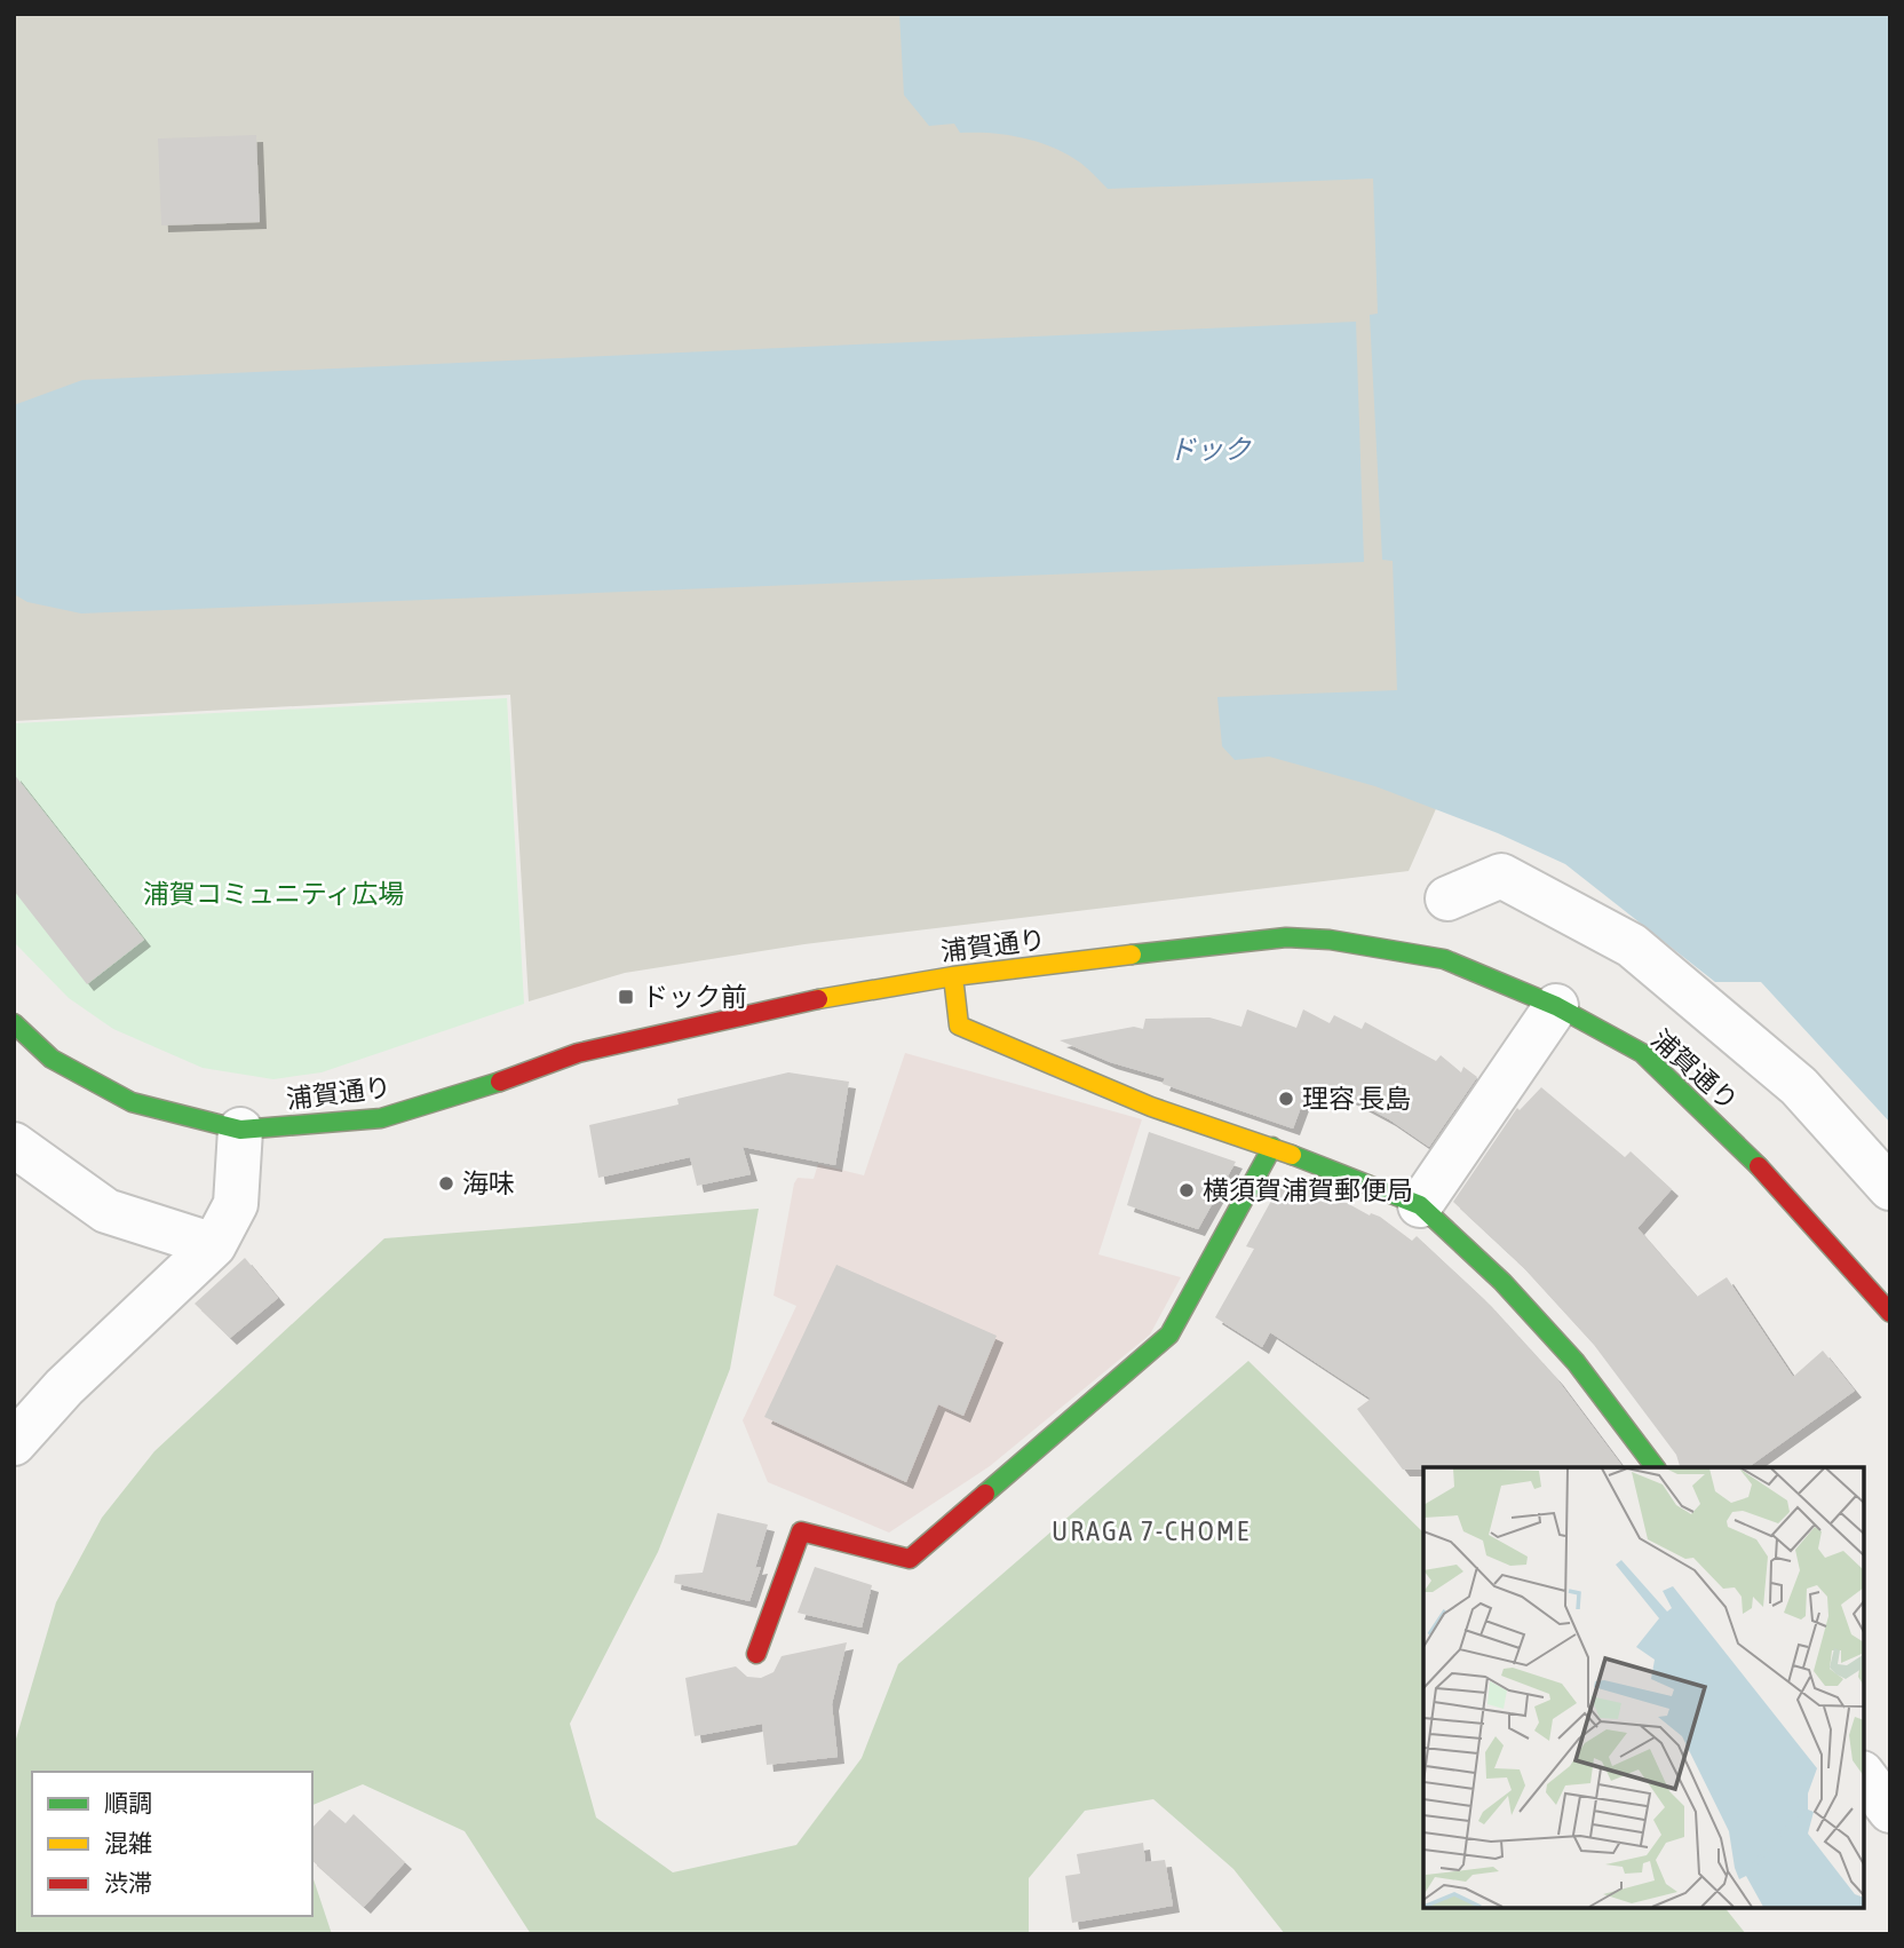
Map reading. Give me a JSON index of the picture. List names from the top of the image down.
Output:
{
  "streets": {
    "main road": ["浦賀通り"]
  },
  "districts": ["URAGA 7-CHOME"],
  "water": ["ドック"],
  "parks": ["浦賀コミュニティ広場"],
  "places": {
    "transit": ["ドック前"],
    "other": ["理容 長島", "海味", "横須賀浦賀郵便局"]
  },
  "legend": ["順調", "混雑", "渋滞"]
}
